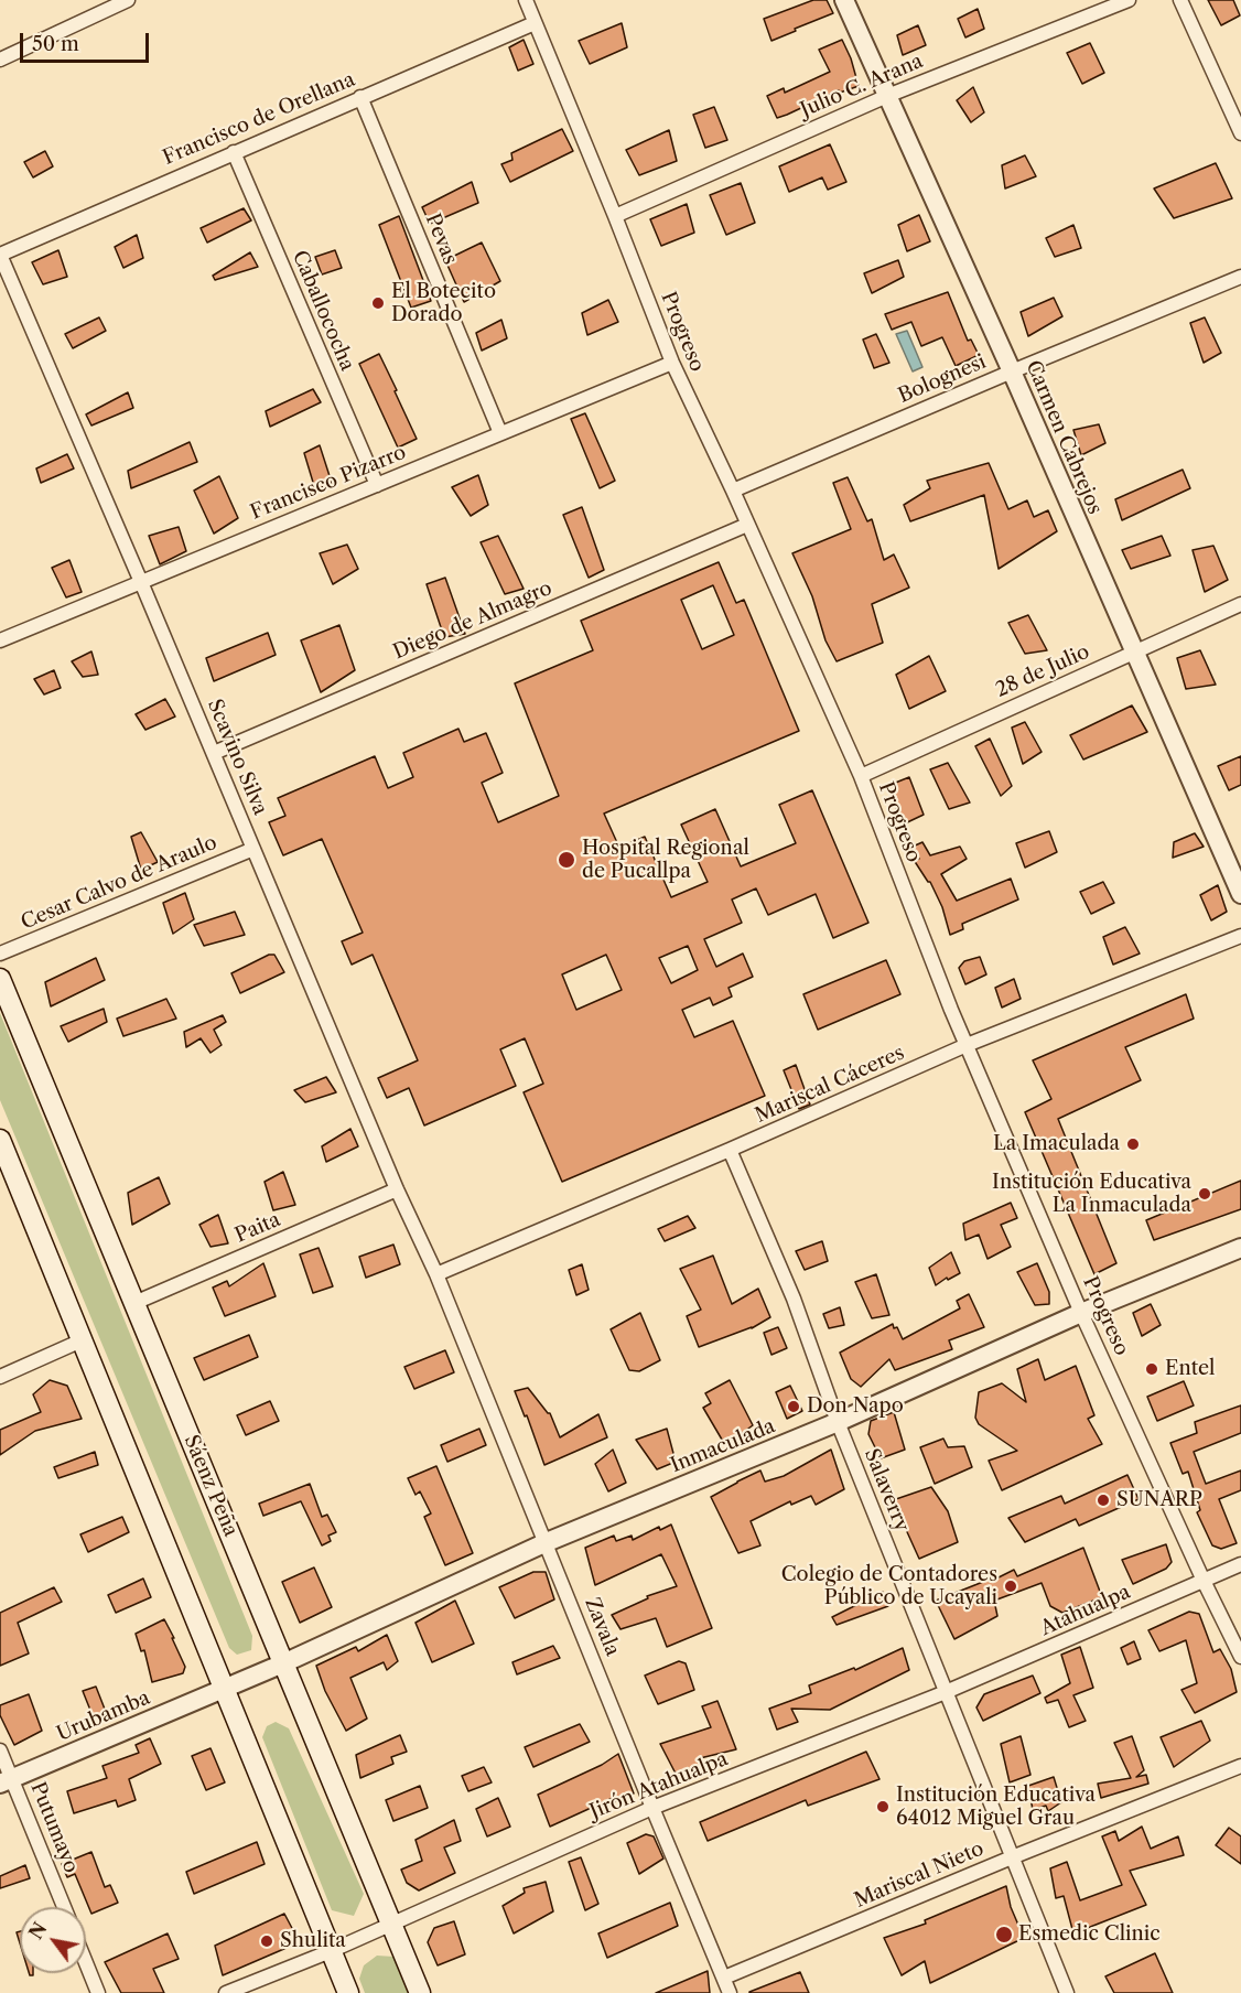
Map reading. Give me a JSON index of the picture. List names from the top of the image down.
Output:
{
  "streets": {
    "main road": ["Sáenz Peña"],
    "street": [
      "Julio C. Arana",
      "Francisco de Orellana",
      "Pevas",
      "Caballococha",
      "Progreso",
      "Bolognesi",
      "Carmen Cabrejos",
      "Francisco Pizarro",
      "Diego de Almagro",
      "28 de Julio",
      "Scavino Silva",
      "Cesar Calvo de Araulo",
      "Mariscal Cáceres",
      "Paita",
      "Inmaculada",
      "Salaverry",
      "Atahualpa",
      "Zavala",
      "Urubamba",
      "Jirón Atahualpa",
      "Putumayo",
      "Mariscal Nieto"
    ]
  },
  "crossings": [
    ["Julio C. Arana", "Progreso"],
    ["Julio C. Arana", "Carmen Cabrejos"],
    ["Francisco de Orellana", "Pevas"],
    ["Francisco de Orellana", "Caballococha"],
    ["Francisco de Orellana", "Progreso"],
    ["Francisco de Orellana", "Scavino Silva"],
    ["Pevas", "Francisco Pizarro"],
    ["Caballococha", "Francisco Pizarro"],
    ["Progreso", "Bolognesi"],
    ["Progreso", "Francisco Pizarro"],
    ["Progreso", "Diego de Almagro"],
    ["Progreso", "28 de Julio"],
    ["Progreso", "Mariscal Cáceres"],
    ["Progreso", "Inmaculada"],
    ["Progreso", "Atahualpa"],
    ["Bolognesi", "Carmen Cabrejos"],
    ["Carmen Cabrejos", "28 de Julio"],
    ["Francisco Pizarro", "Scavino Silva"],
    ["Diego de Almagro", "Scavino Silva"],
    ["Scavino Silva", "Cesar Calvo de Araulo"],
    ["Scavino Silva", "Mariscal Cáceres"],
    ["Scavino Silva", "Paita"],
    ["Scavino Silva", "Zavala"],
    ["Mariscal Cáceres", "Salaverry"],
    ["Mariscal Cáceres", "Zavala"],
    ["Paita", "Sáenz Peña"],
    ["Inmaculada", "Sáenz Peña"],
    ["Inmaculada", "Salaverry"],
    ["Inmaculada", "Zavala"],
    ["Inmaculada", "Urubamba"],
    ["Sáenz Peña", "Jirón Atahualpa"],
    ["Salaverry", "Atahualpa"],
    ["Salaverry", "Jirón Atahualpa"],
    ["Salaverry", "Mariscal Nieto"],
    ["Atahualpa", "Jirón Atahualpa"],
    ["Zavala", "Jirón Atahualpa"],
    ["Zavala", "Mariscal Nieto"],
    ["Urubamba", "Putumayo"]
  ],
  "places": [
    "El Botecito Dorado",
    "Hospital Regional de Pucallpa",
    "La Imaculada",
    "Institución Educativa La Inmaculada",
    "Entel",
    "Don Napo",
    "SUNARP",
    "Colegio de Contadores Público de Ucayali",
    "Institución Educativa 64012 Miguel Grau",
    "Esmedic Clinic",
    "Shulita"
  ],
  "scale_bar": "50 m",
  "north": "top left"
}
